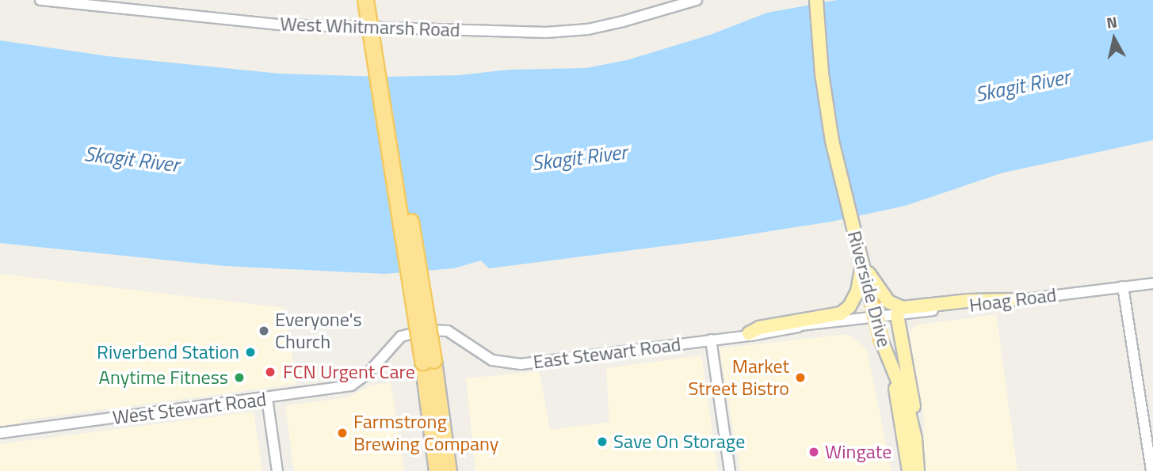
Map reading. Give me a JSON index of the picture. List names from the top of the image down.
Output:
{
  "streets": {
    "main road": ["Riverside Drive"],
    "street": [
      "West Whitmarsh Road",
      "Hoag Road",
      "East Stewart Road",
      "West Stewart Road"
    ]
  },
  "crossings": [
    ["Riverside Drive", "Hoag Road"],
    ["Riverside Drive", "East Stewart Road"],
    ["Hoag Road", "East Stewart Road"],
    ["East Stewart Road", "West Stewart Road"]
  ],
  "water": ["Skagit River"],
  "places": [
    "Everyone's Church",
    "Riverbend Station",
    "FCN Urgent Care",
    "Anytime Fitness",
    "Market Street Bistro",
    "Farmstrong Brewing Company",
    "Save On Storage",
    "Wingate"
  ],
  "north": "top"
}
